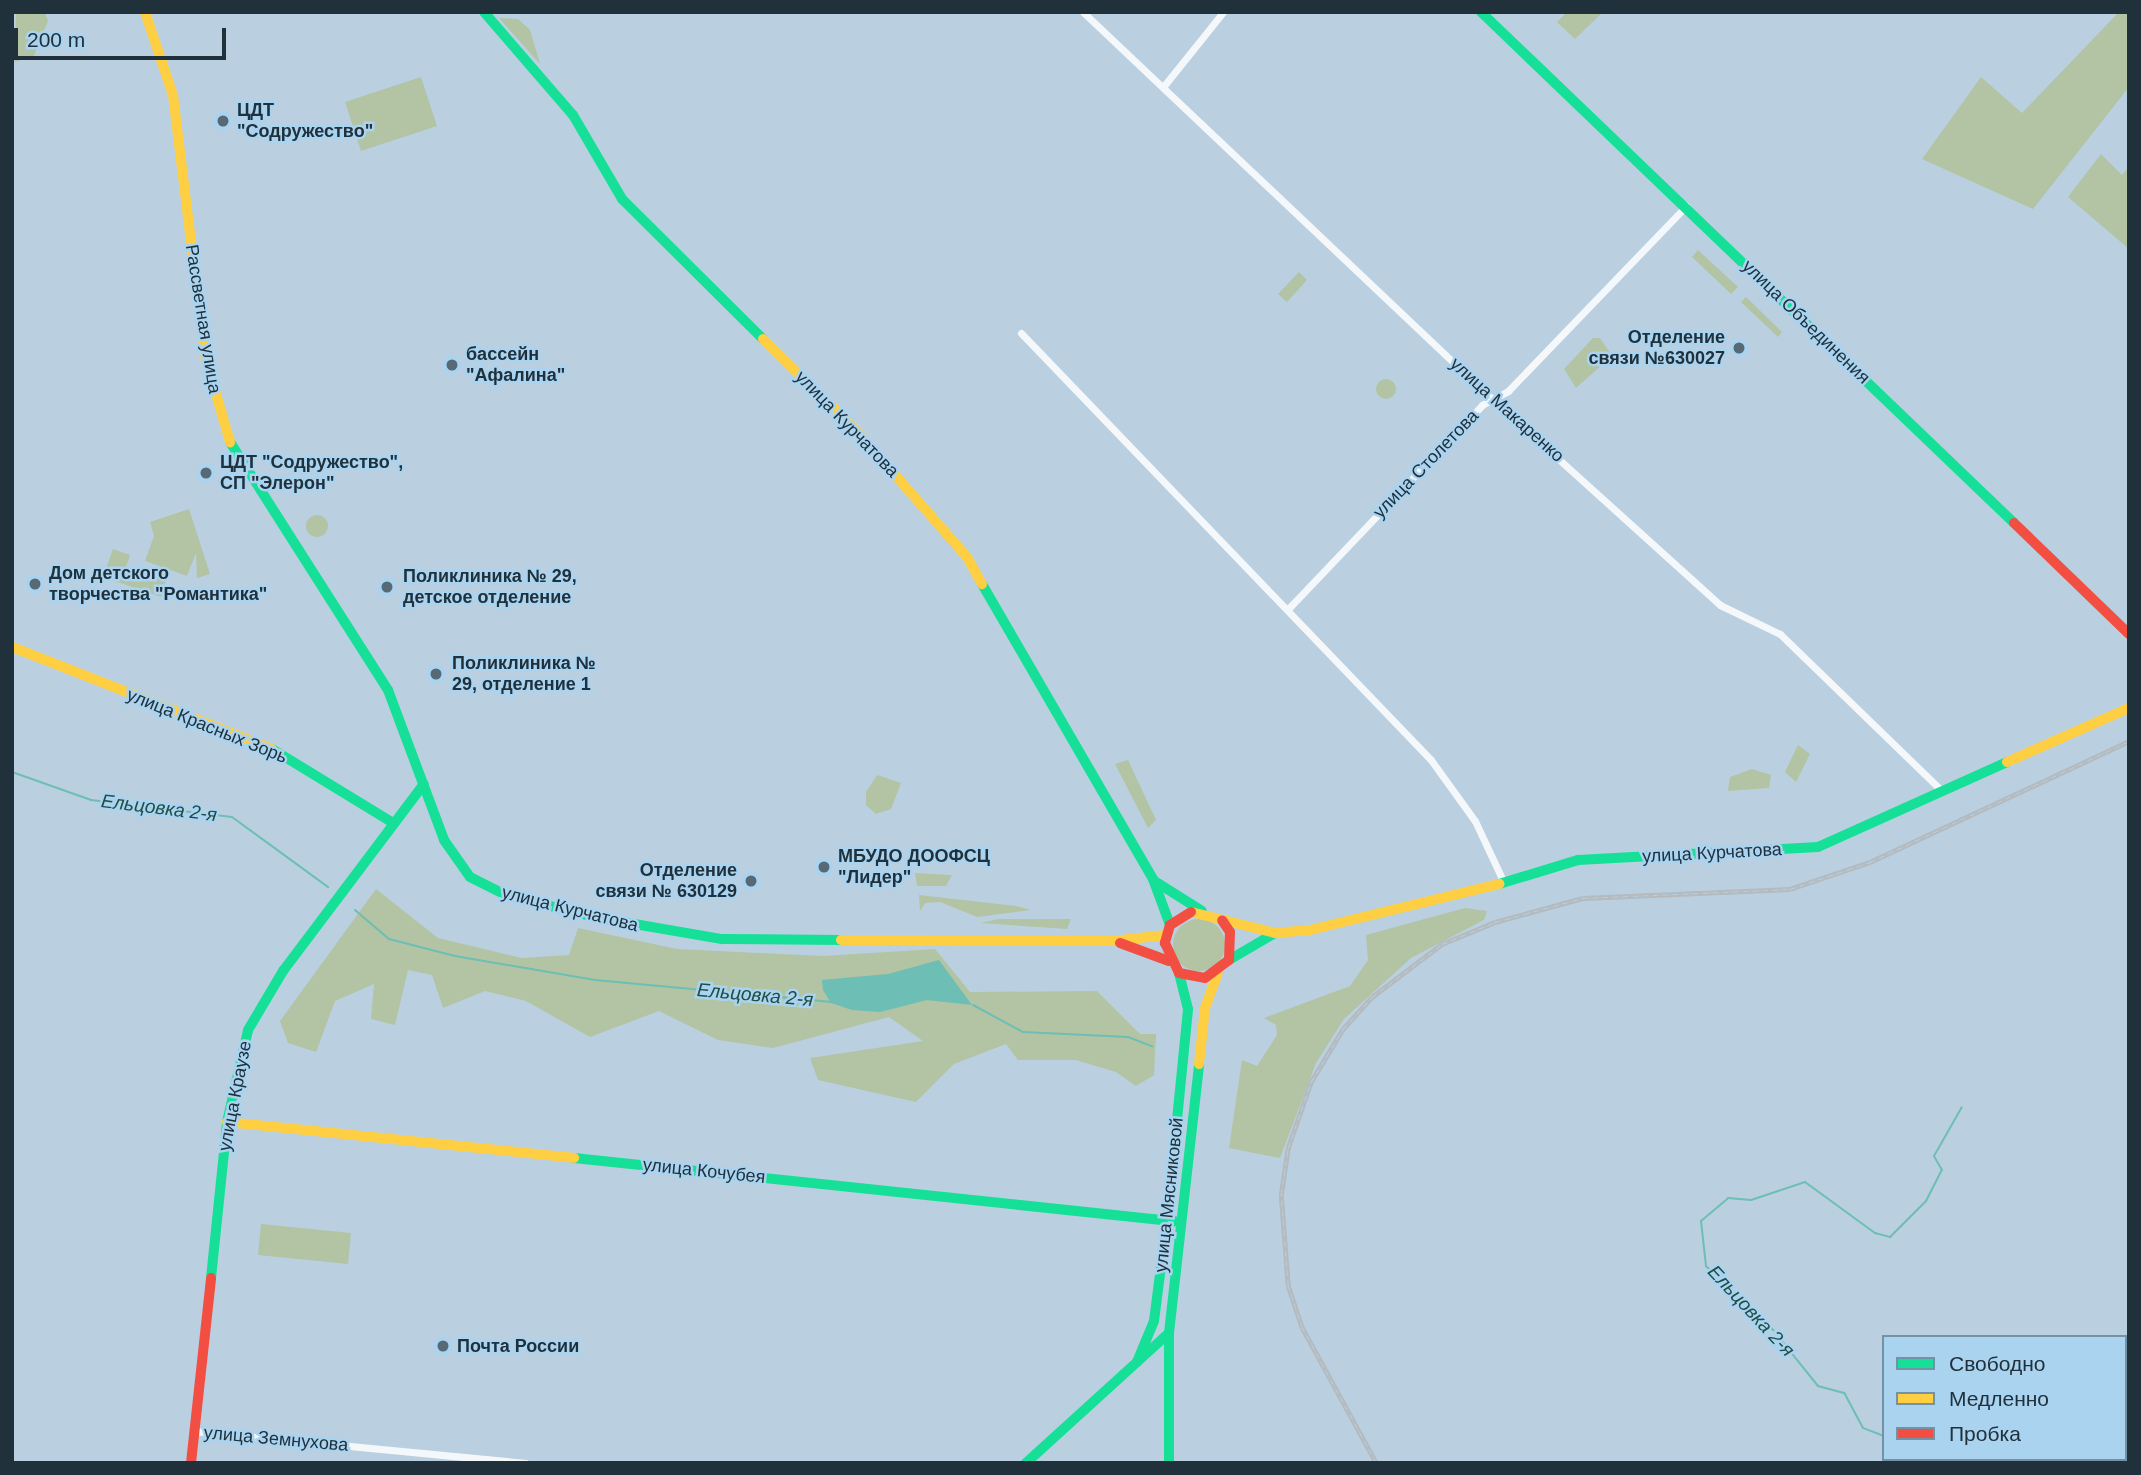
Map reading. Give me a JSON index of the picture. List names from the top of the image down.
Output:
{
  "streets": {
    "main road": [
      "Рассветная улица",
      "улица Объединения",
      "улица Курчатова",
      "улица Красных Зорь",
      "улица Краузе",
      "улица Кочубея",
      "улица Мясниковой"
    ],
    "street": ["улица Макаренко", "улица Столетова", "улица Земнухова"]
  },
  "crossings": [
    ["Рассветная улица", "улица Курчатова"],
    ["Рассветная улица", "улица Краузе"],
    ["улица Объединения", "улица Столетова"],
    ["улица Макаренко", "улица Курчатова"],
    ["улица Макаренко", "улица Столетова"],
    ["улица Курчатова", "улица Краузе"],
    ["улица Курчатова", "улица Мясниковой"],
    ["улица Красных Зорь", "улица Краузе"],
    ["улица Краузе", "улица Кочубея"],
    ["улица Краузе", "улица Земнухова"],
    ["улица Кочубея", "улица Мясниковой"]
  ],
  "water": ["Ельцовка 2-я"],
  "places": [
    "ЦДТ \"Содружество\"",
    "Отделение связи №630027",
    "бассейн \"Афалина\"",
    "ЦДТ \"Содружество\", СП \"Элерон\"",
    "Дом детского творчества \"Романтика\"",
    "Поликлиника № 29, детское отделение",
    "Поликлиника № 29, отделение 1",
    "МБУДО ДООФСЦ \"Лидер\"",
    "Отделение связи № 630129",
    "Почта России"
  ],
  "legend": ["Свободно", "Медленно", "Пробка"],
  "scale_bar": "200 m"
}
